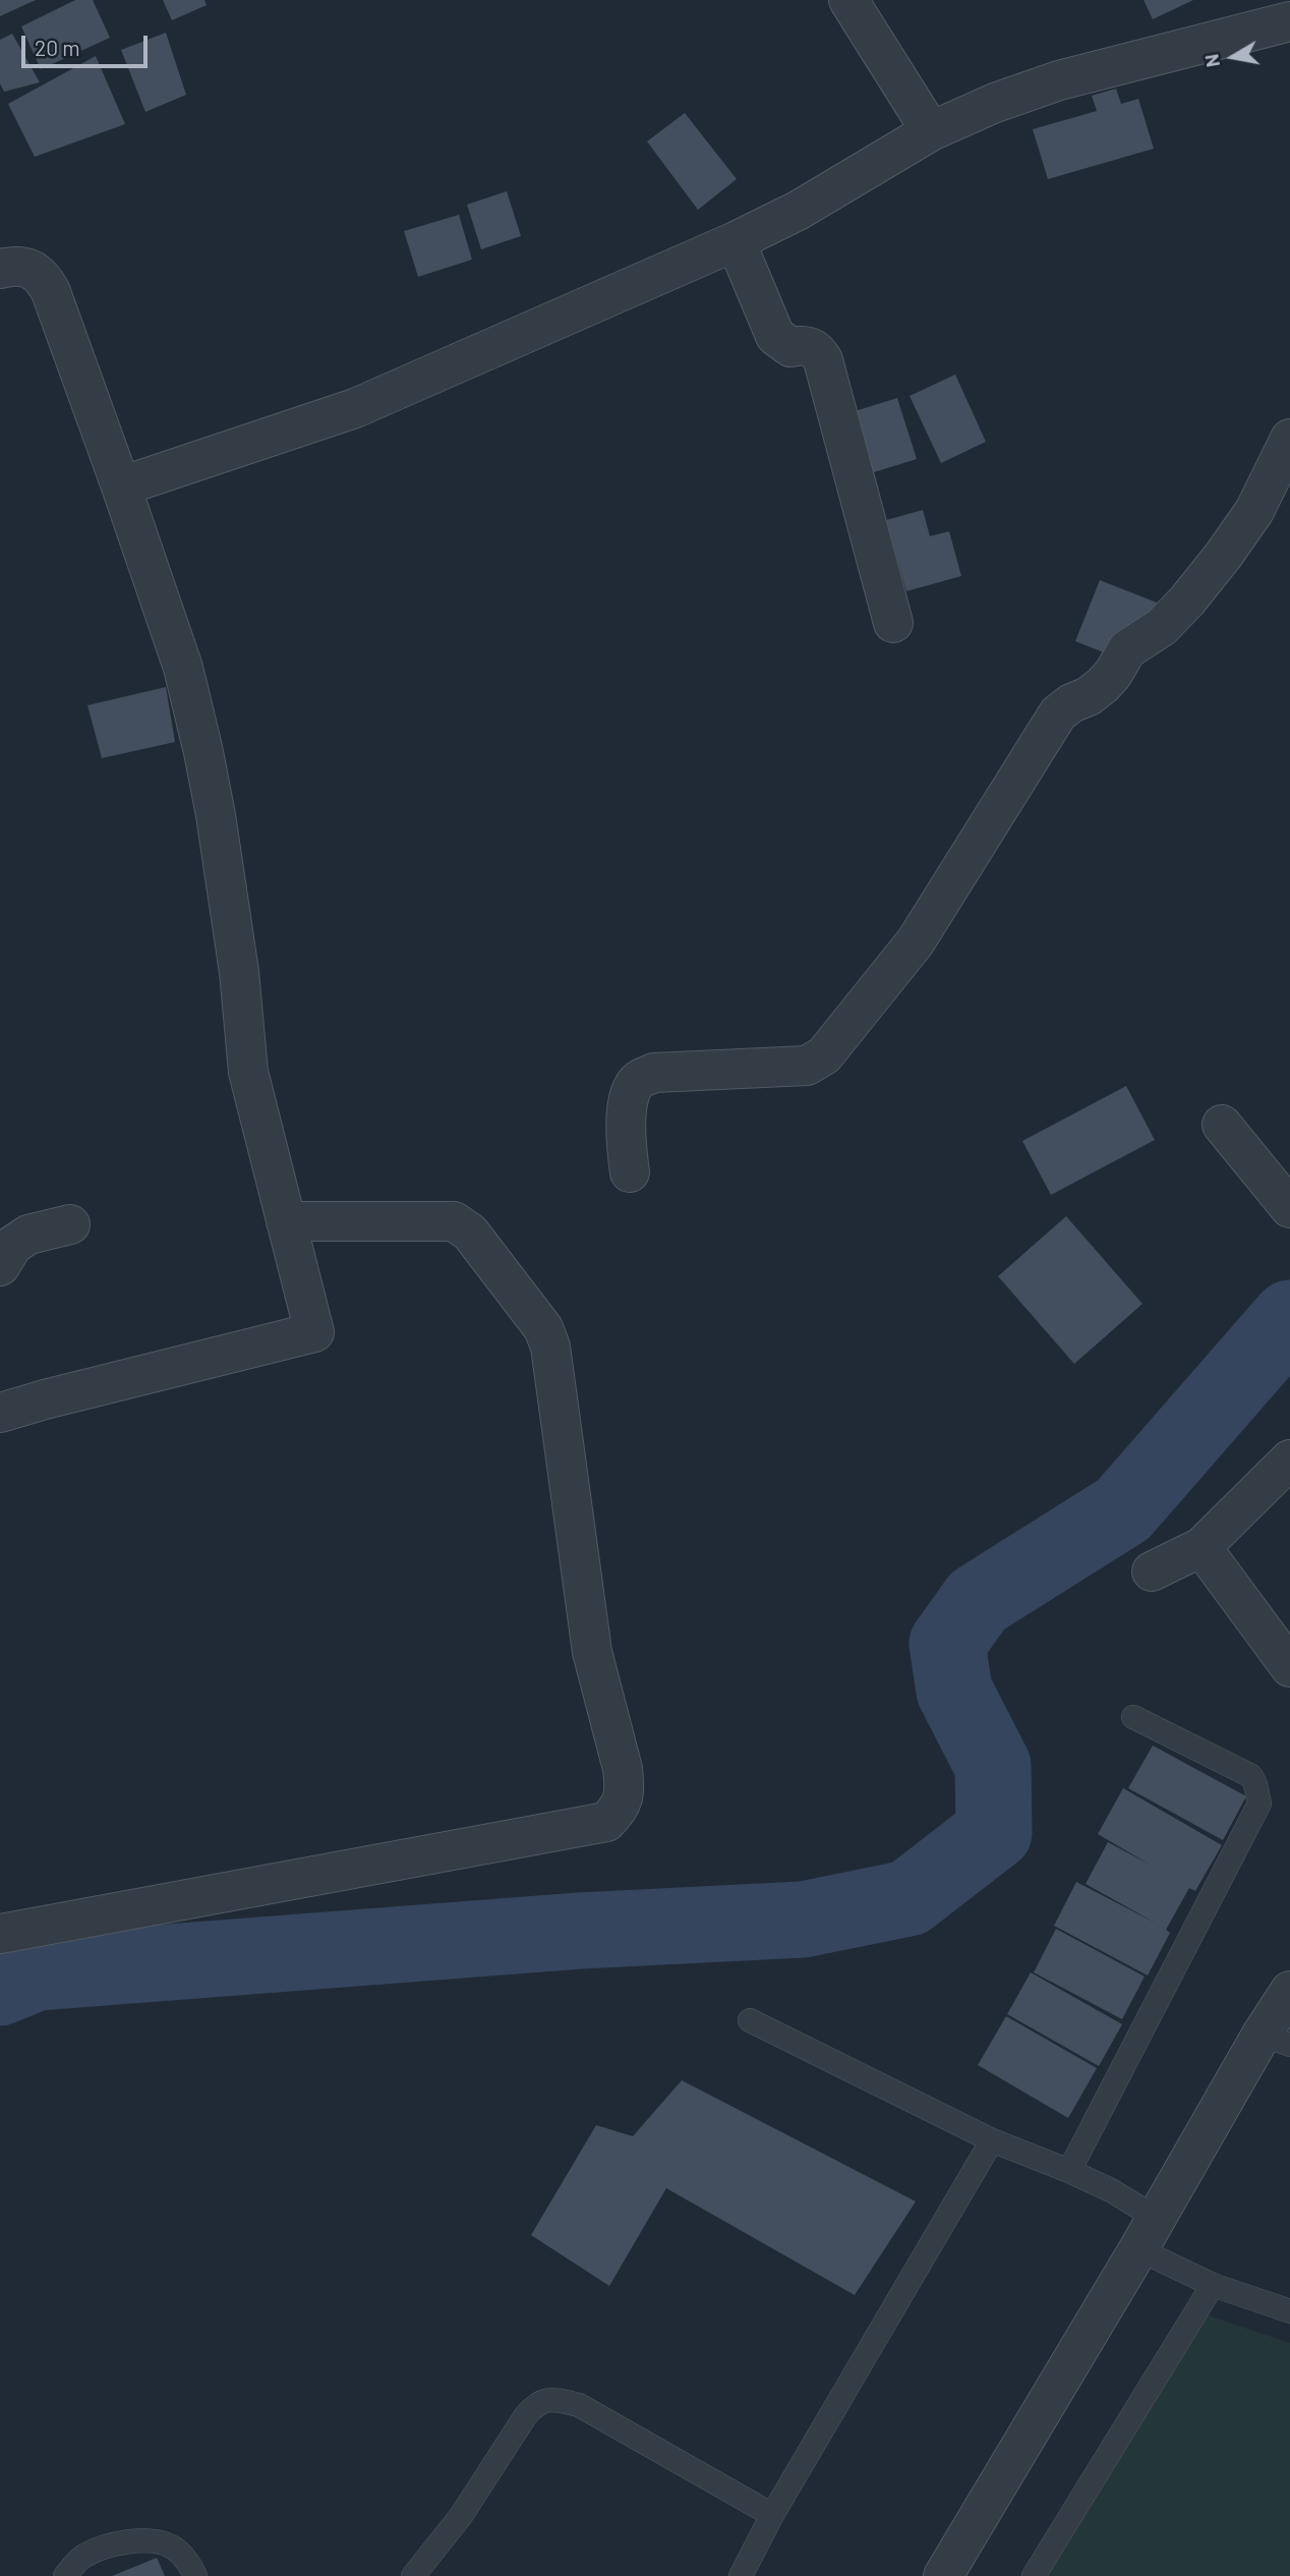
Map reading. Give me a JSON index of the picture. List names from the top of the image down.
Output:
{
  "scale_bar": "20 m",
  "north": "left"
}
